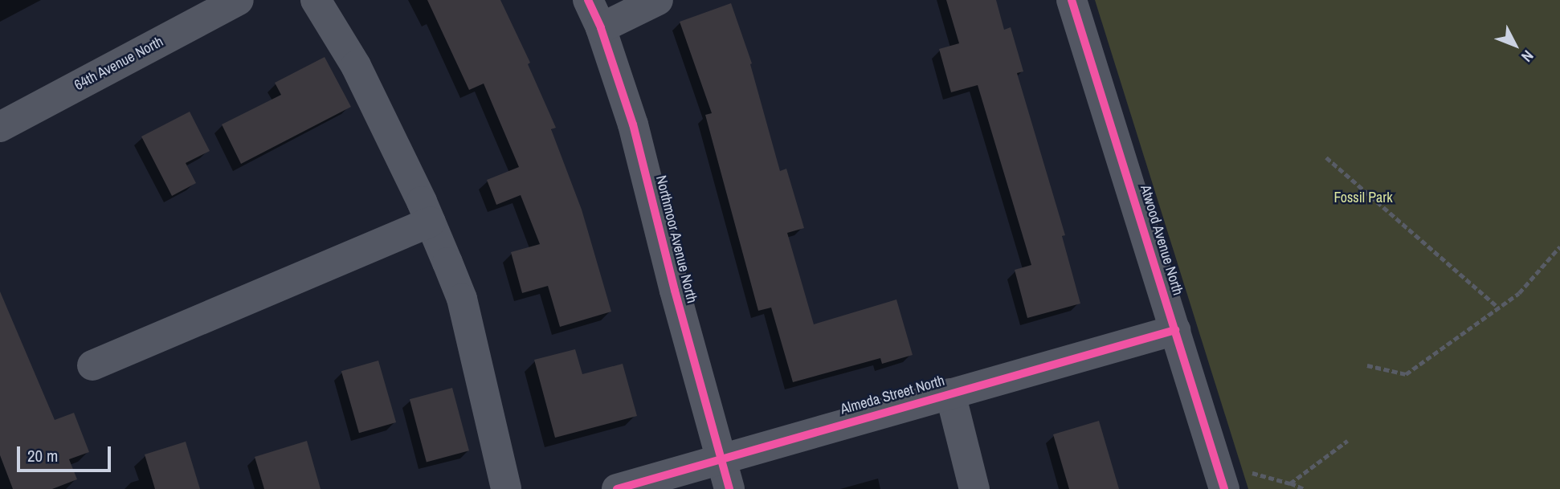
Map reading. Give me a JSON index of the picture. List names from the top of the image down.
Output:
{
  "streets": {
    "street": [
      "64th Avenue North",
      "Northmoor Avenue North",
      "Atwood Avenue North",
      "Almeda Street North"
    ]
  },
  "crossings": [
    ["Northmoor Avenue North", "Almeda Street North"],
    ["Atwood Avenue North", "Almeda Street North"]
  ],
  "parks": ["Fossil Park"],
  "scale_bar": "20 m",
  "north": "bottom right"
}
